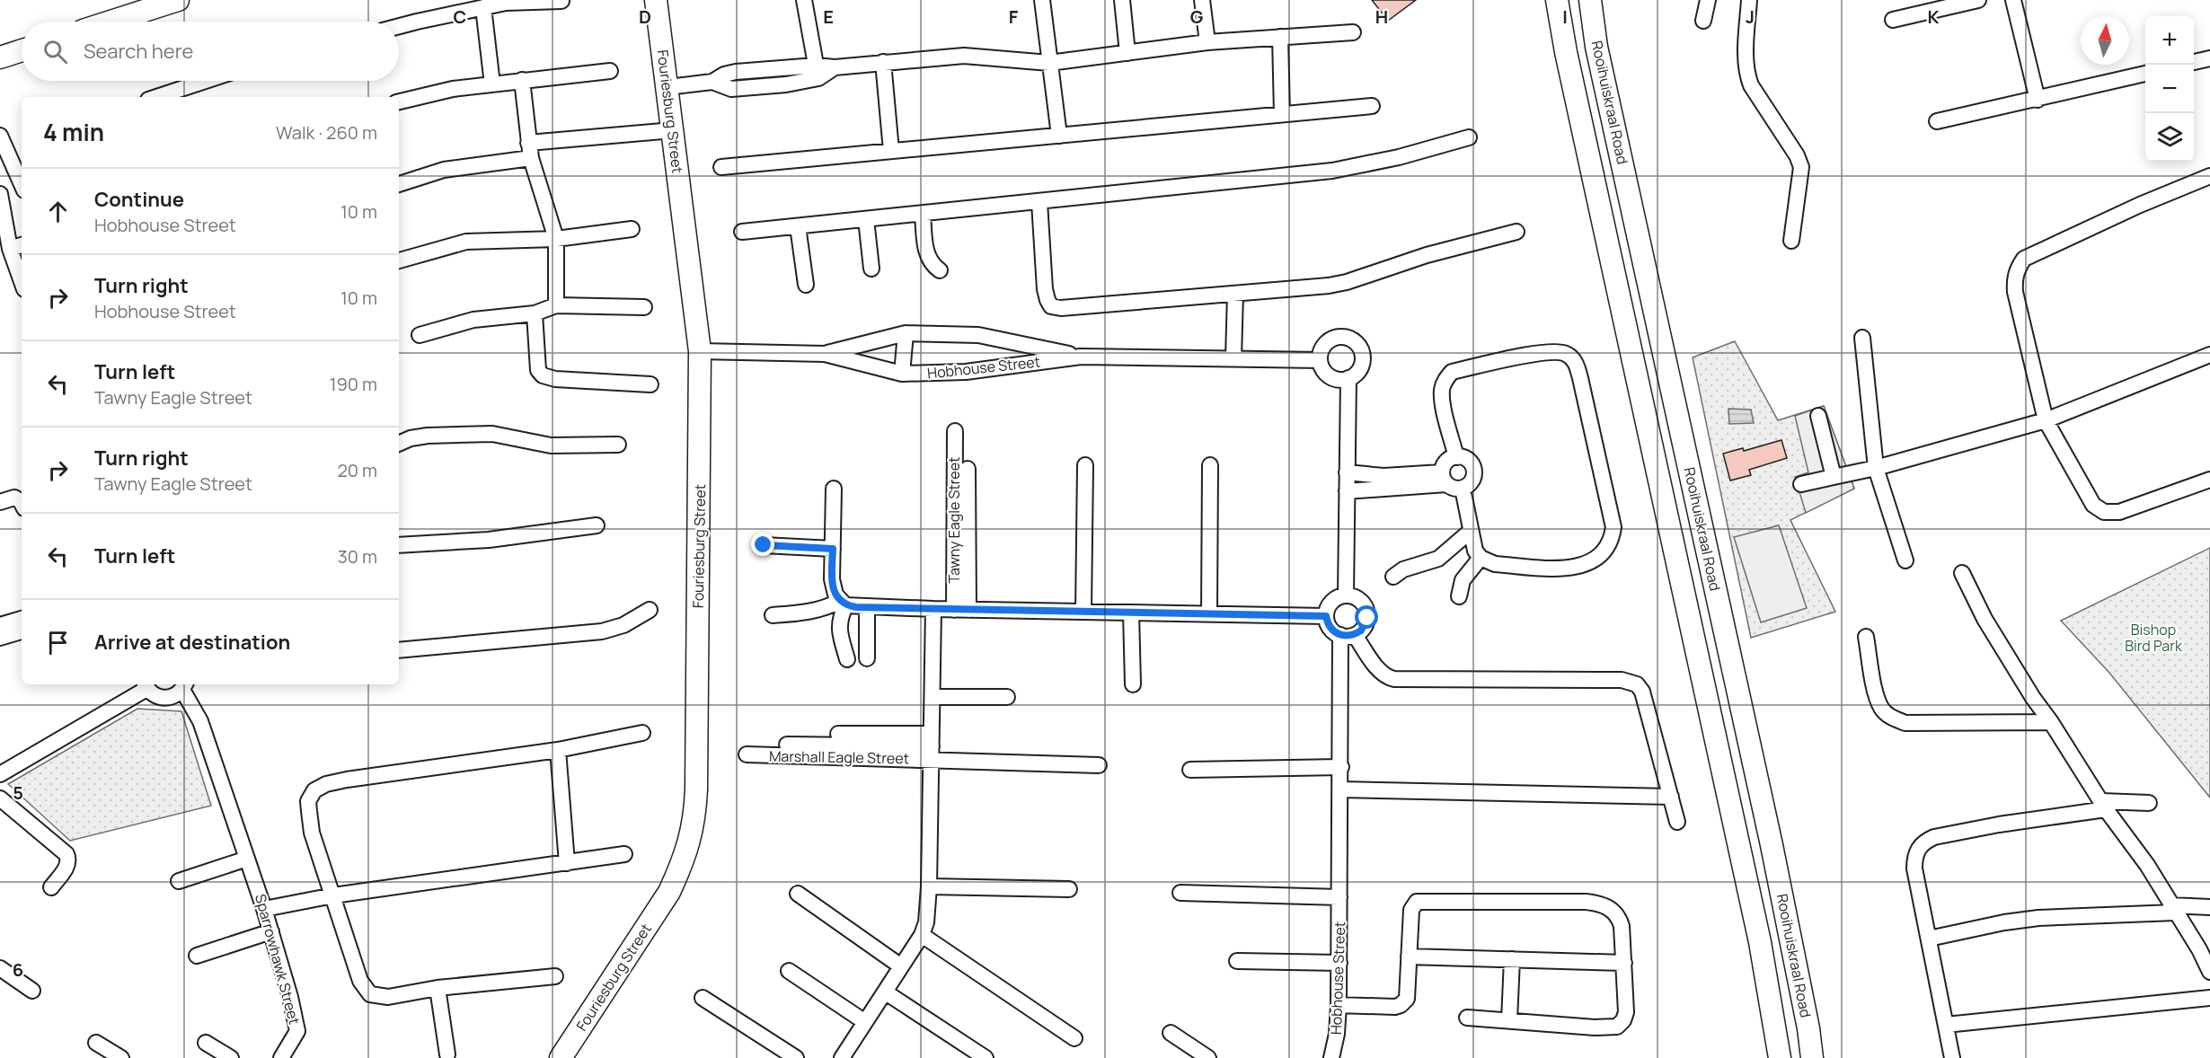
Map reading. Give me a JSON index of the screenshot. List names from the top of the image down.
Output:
{
  "streets": {
    "main road": ["Rooihuiskraal Road", "Fouriesburg Street"],
    "street": [
      "Hobhouse Street",
      "Tawny Eagle Street",
      "Marshall Eagle Street",
      "Sparrowhawk Street"
    ]
  },
  "crossings": [
    ["Fouriesburg Street", "Hobhouse Street"]
  ],
  "parks": ["Bishop Bird Park"],
  "north": "top",
  "page": {
    "map_buttons": ["+", "−"],
    "search": "Search here",
    "heading": ["4 min", "Walk · 260 m"],
    "list": [
      ["Continue", "Hobhouse Street", "10 m"],
      ["Turn right", "Hobhouse Street", "10 m"],
      ["Turn left", "Tawny Eagle Street", "190 m"],
      ["Turn right", "Tawny Eagle Street", "20 m"],
      ["Turn left", "30 m"],
      "Arrive at destination"
    ]
  },
  "grid": {
    "columns": [
      "C",
      "D",
      "E",
      "F",
      "G",
      "H",
      "I",
      "J",
      "K"
    ],
    "rows": ["5", "6"]
  }
}
